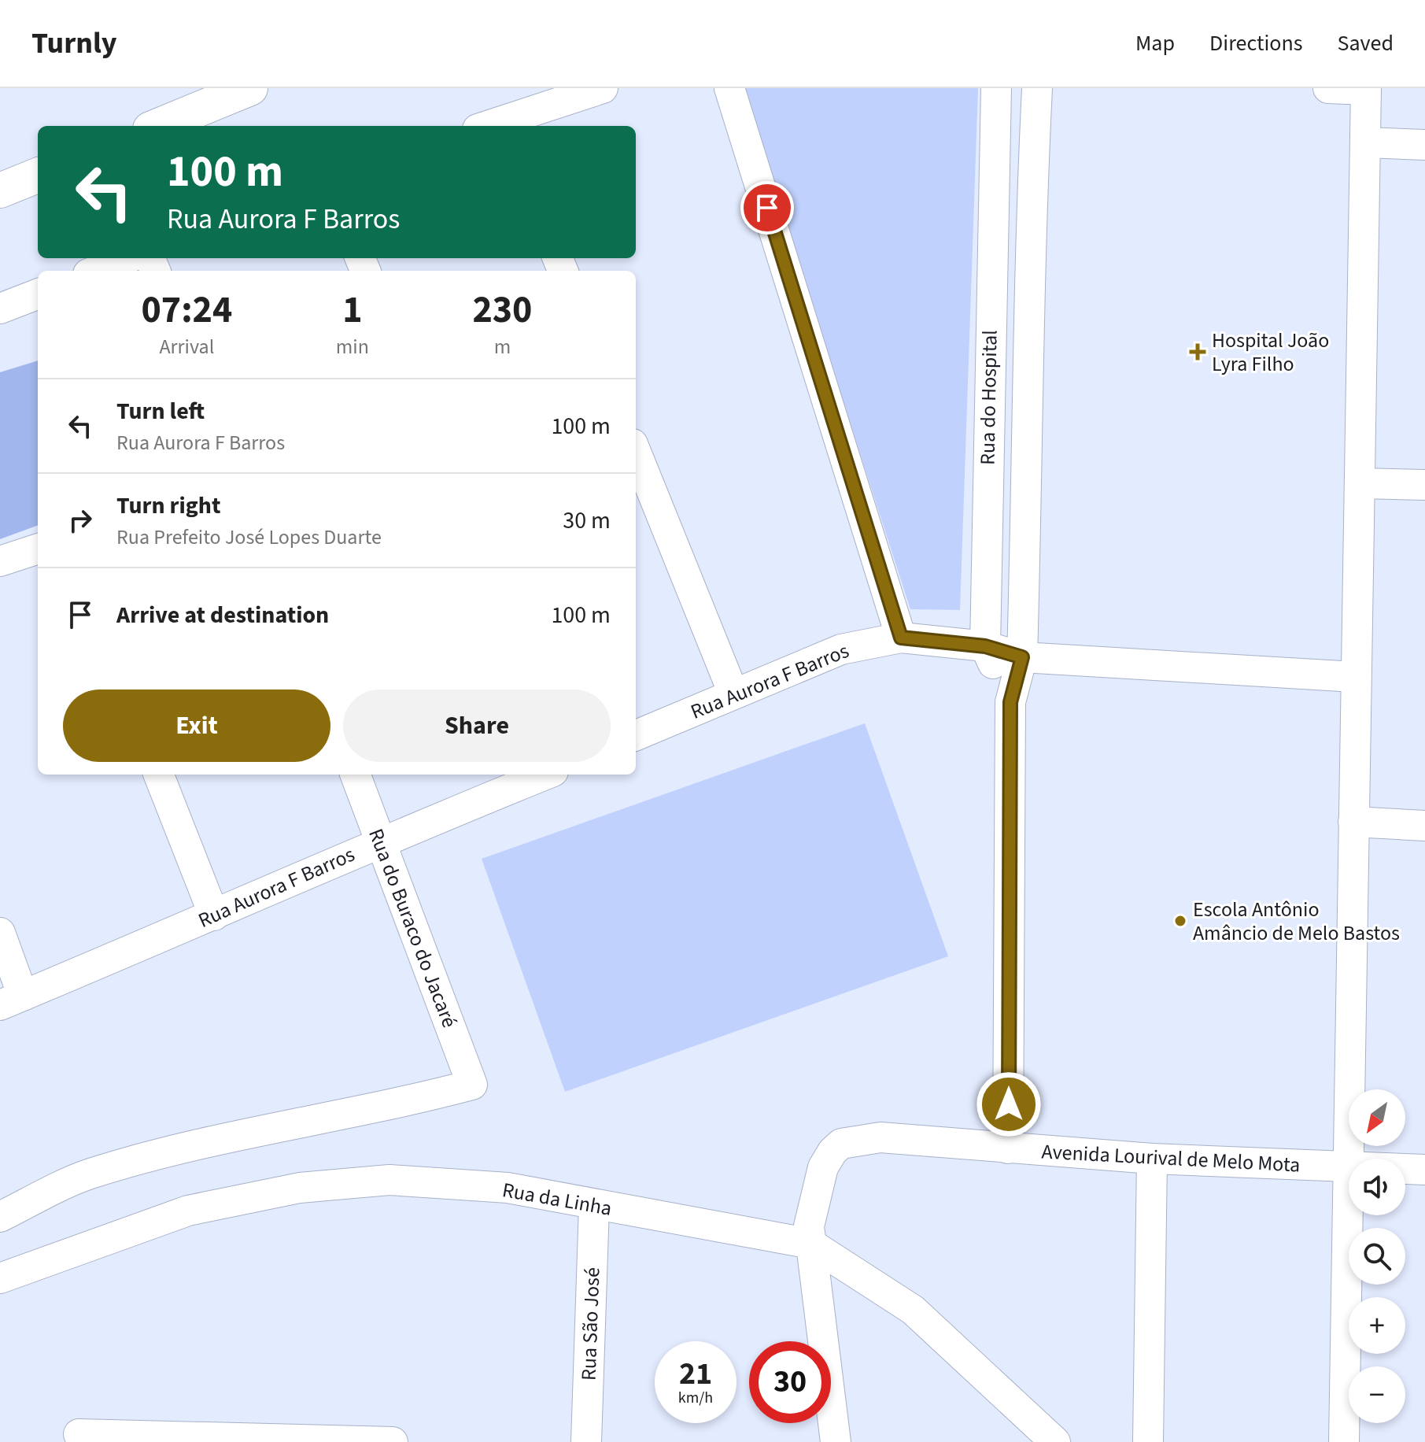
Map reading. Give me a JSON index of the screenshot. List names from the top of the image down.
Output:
{
  "streets": {
    "street": [
      "Rua do Hospital",
      "Rua Aurora F Barros",
      "Rua do Buraco do Jacaré",
      "Avenida Lourival de Melo Mota",
      "Rua da Linha",
      "Rua São José"
    ]
  },
  "crossings": [
    ["Rua do Hospital", "Rua Aurora F Barros"],
    ["Rua do Hospital", "Avenida Lourival de Melo Mota"],
    ["Rua Aurora F Barros", "Rua do Buraco do Jacaré"],
    ["Avenida Lourival de Melo Mota", "Rua da Linha"],
    ["Rua da Linha", "Rua São José"]
  ],
  "places": {
    "health": ["Hospital João Lyra Filho"],
    "other": ["Escola Antônio Amâncio de Melo Bastos"]
  },
  "north": "bottom left",
  "page": {
    "header": "Turnly",
    "nav": ["Map", "Directions", "Saved"],
    "turn": ["100 m", "Rua Aurora F Barros"],
    "eta": [
      "07:24",
      "Arrival",
      "1",
      "min",
      "230",
      "m"
    ],
    "list": [
      {
        "name": "Turn left",
        "note": "Rua Aurora F Barros",
        "value": "100 m"
      },
      {
        "name": "Turn right",
        "note": "Rua Prefeito José Lopes Duarte",
        "value": "30 m"
      },
      {
        "name": "Arrive at destination",
        "value": "100 m"
      }
    ],
    "buttons": ["Exit", "Share"],
    "map_buttons": ["+", "−"],
    "speed": "21 km/h",
    "limit": "30"
  }
}
